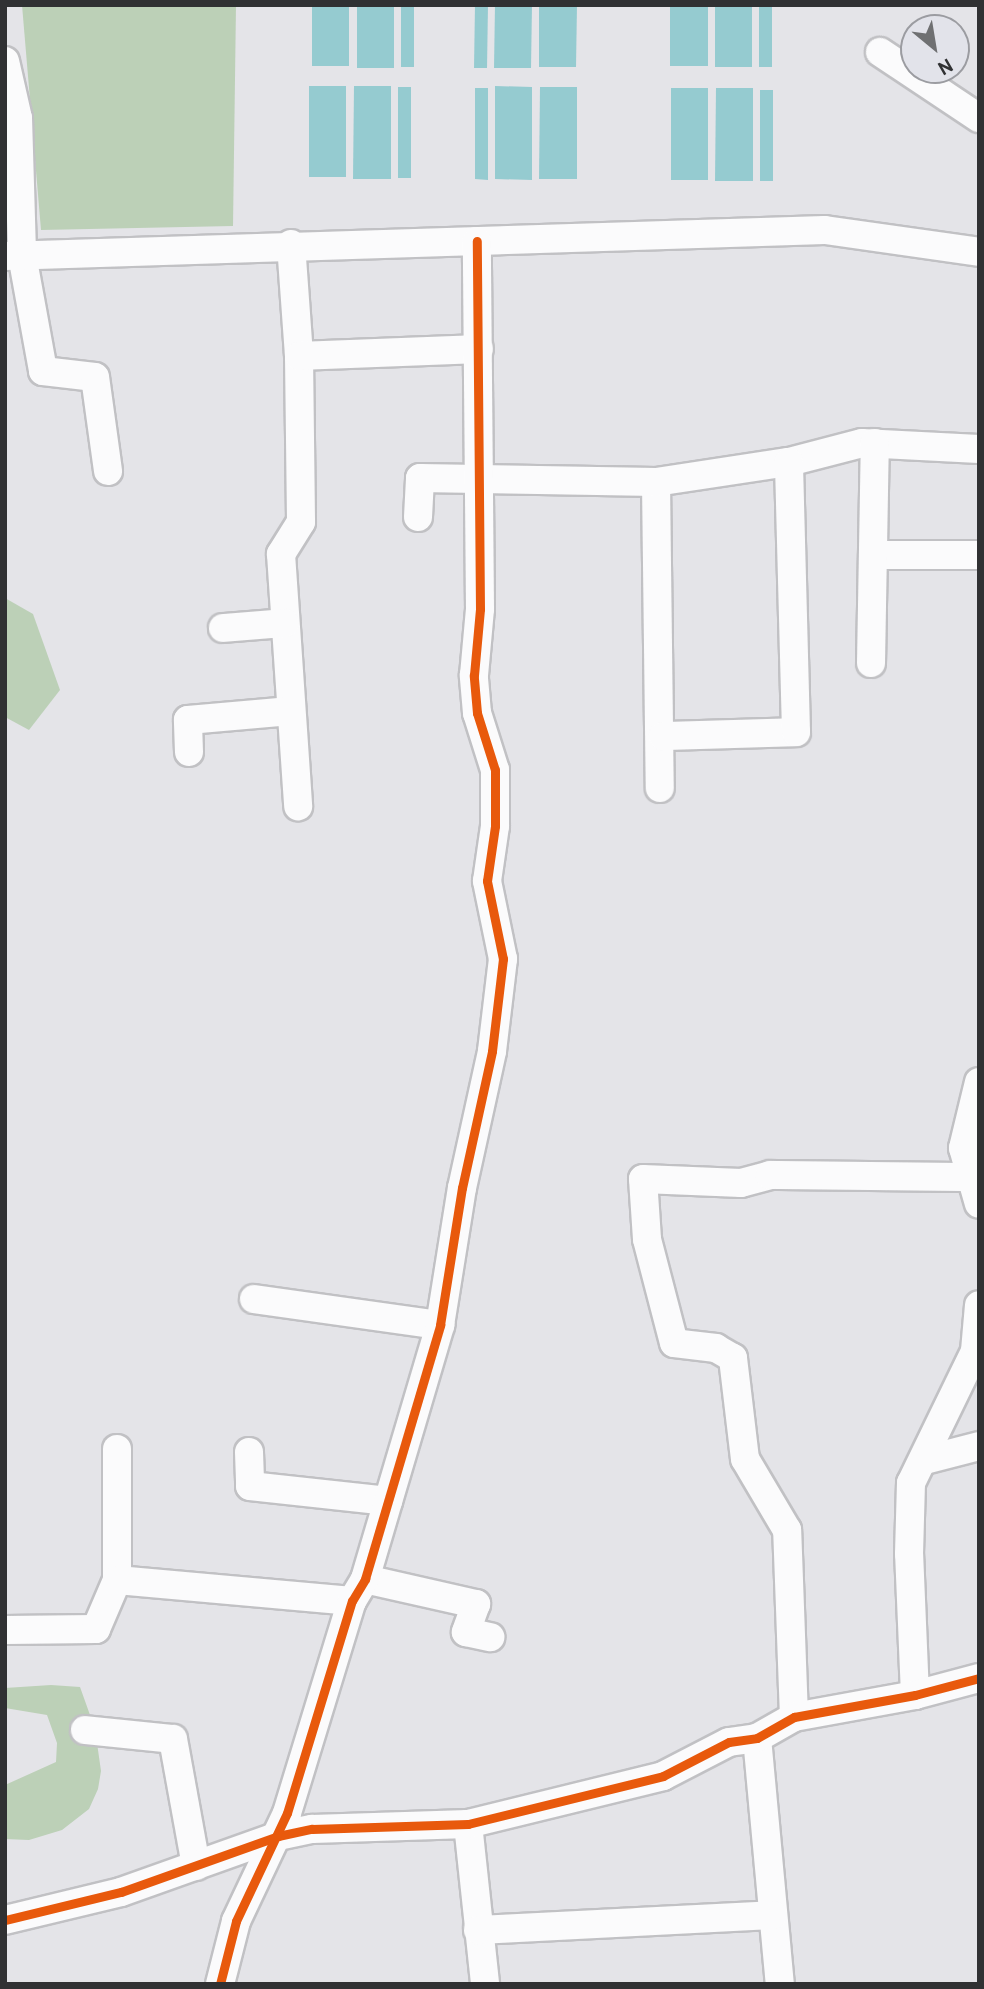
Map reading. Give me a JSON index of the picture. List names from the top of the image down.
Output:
{
  "north": "bottom right"
}
